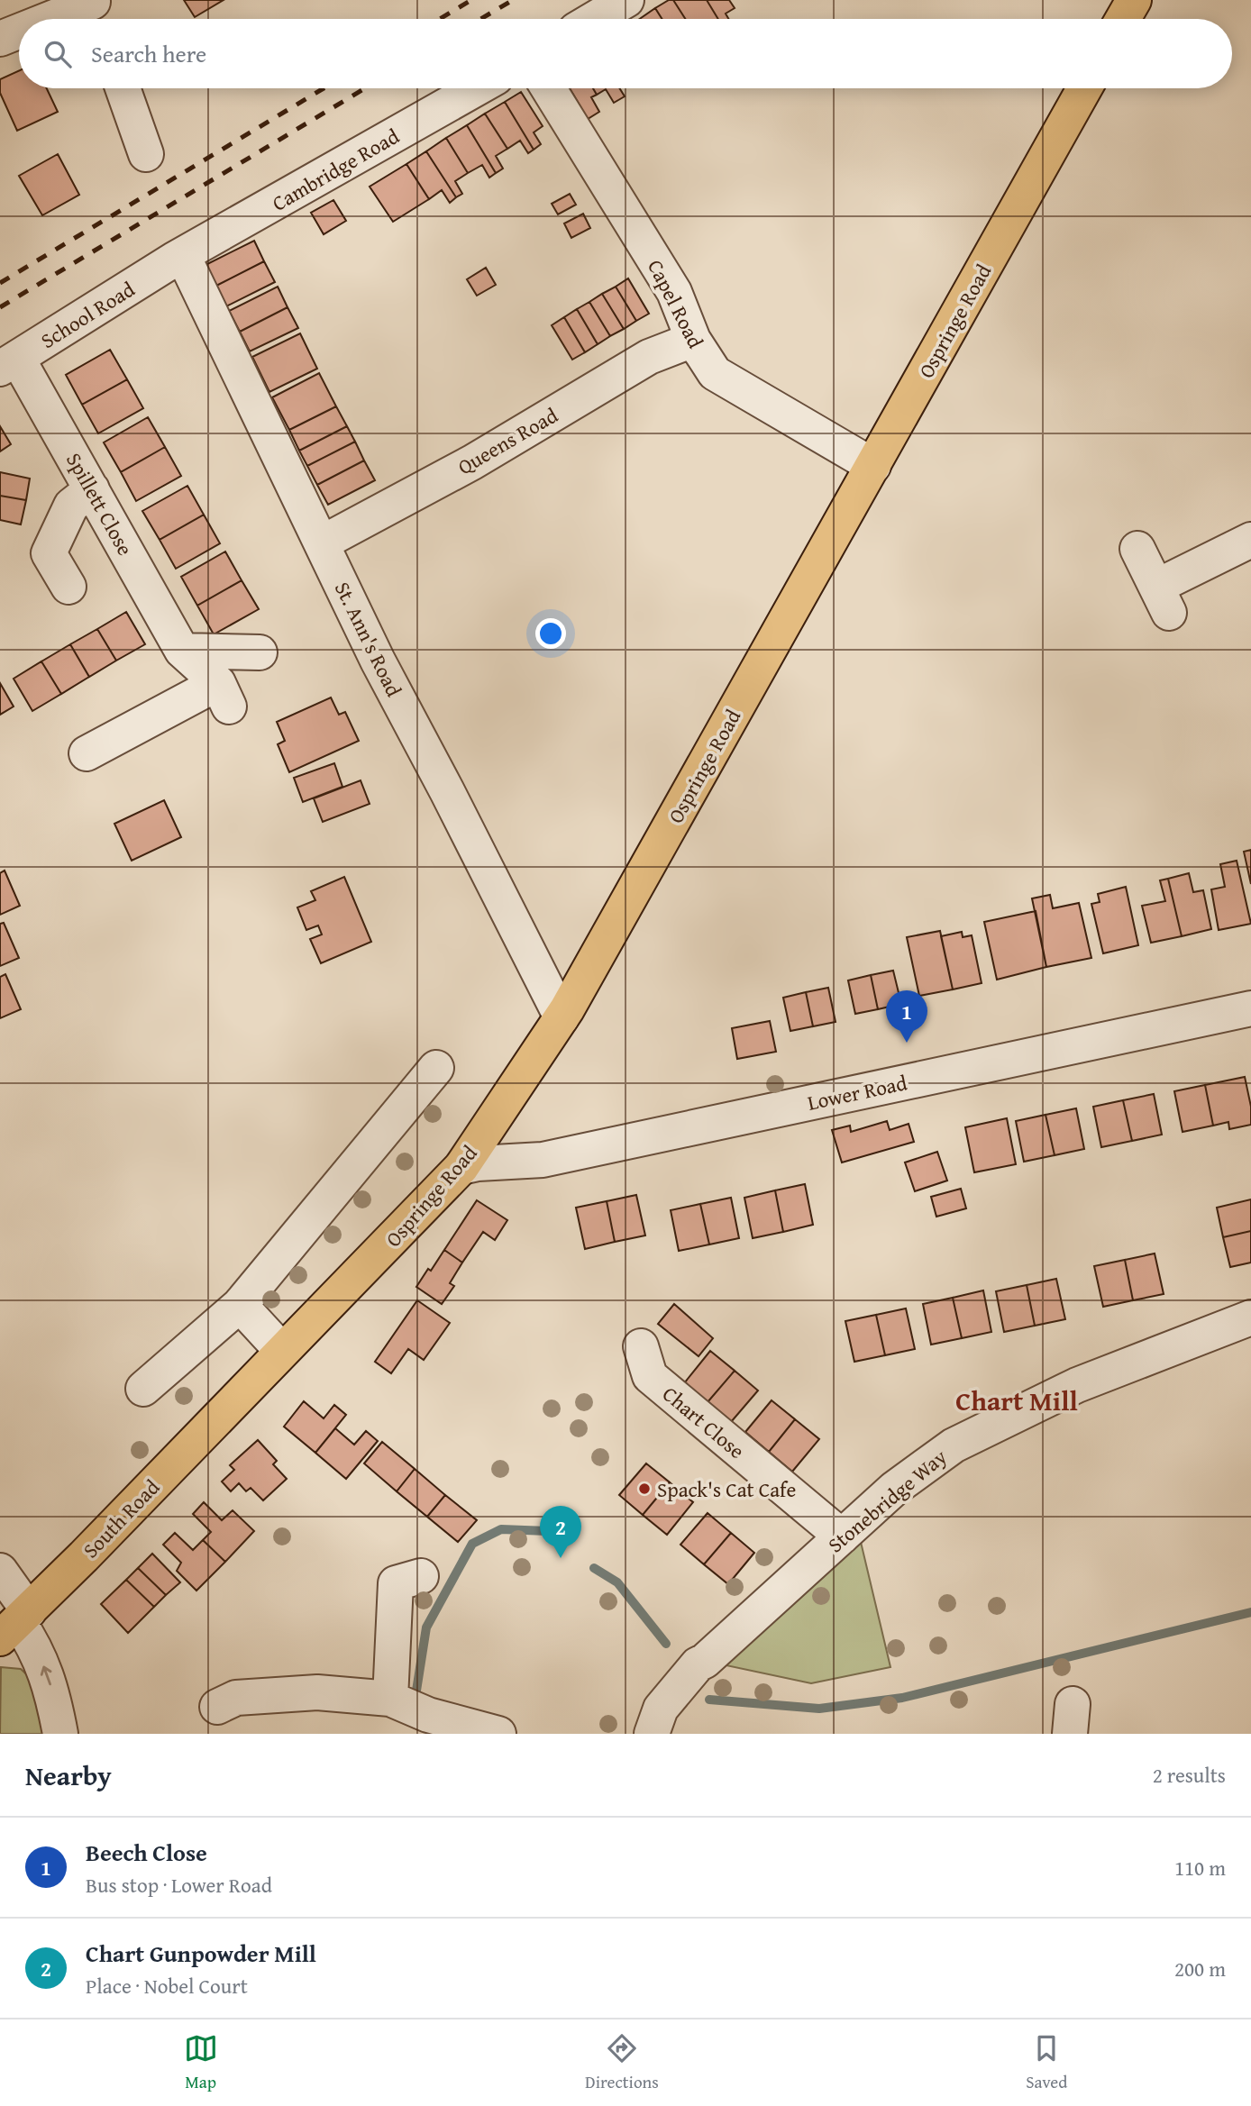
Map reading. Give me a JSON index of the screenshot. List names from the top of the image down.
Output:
{
  "streets": {
    "main road": ["Ospringe Road", "South Road"],
    "street": [
      "Cambridge Road",
      "Capel Road",
      "School Road",
      "Queens Road",
      "Spillett Close",
      "St. Ann's Road",
      "Lower Road",
      "Chart Close",
      "Stonebridge Way"
    ]
  },
  "crossings": [
    ["Cambridge Road", "School Road"],
    ["Cambridge Road", "St. Ann's Road"],
    ["Capel Road", "Ospringe Road"],
    ["Capel Road", "Queens Road"],
    ["School Road", "Spillett Close"],
    ["School Road", "St. Ann's Road"],
    ["Ospringe Road", "St. Ann's Road"],
    ["Ospringe Road", "Lower Road"],
    ["Ospringe Road", "South Road"],
    ["Queens Road", "St. Ann's Road"],
    ["Chart Close", "Stonebridge Way"]
  ],
  "districts": ["Chart Mill"],
  "places": ["Spack's Cat Cafe"],
  "page": {
    "search": "Search here",
    "pins": ["1", "2"],
    "heading": ["Nearby", "2 results"],
    "list": [
      {
        "mark": "1",
        "name": "Beech Close",
        "note": "Bus stop · Lower Road",
        "value": "110 m"
      },
      {
        "mark": "2",
        "name": "Chart Gunpowder Mill",
        "note": "Place · Nobel Court",
        "value": "200 m"
      }
    ],
    "nav": ["Map", "Directions", "Saved"]
  }
}
